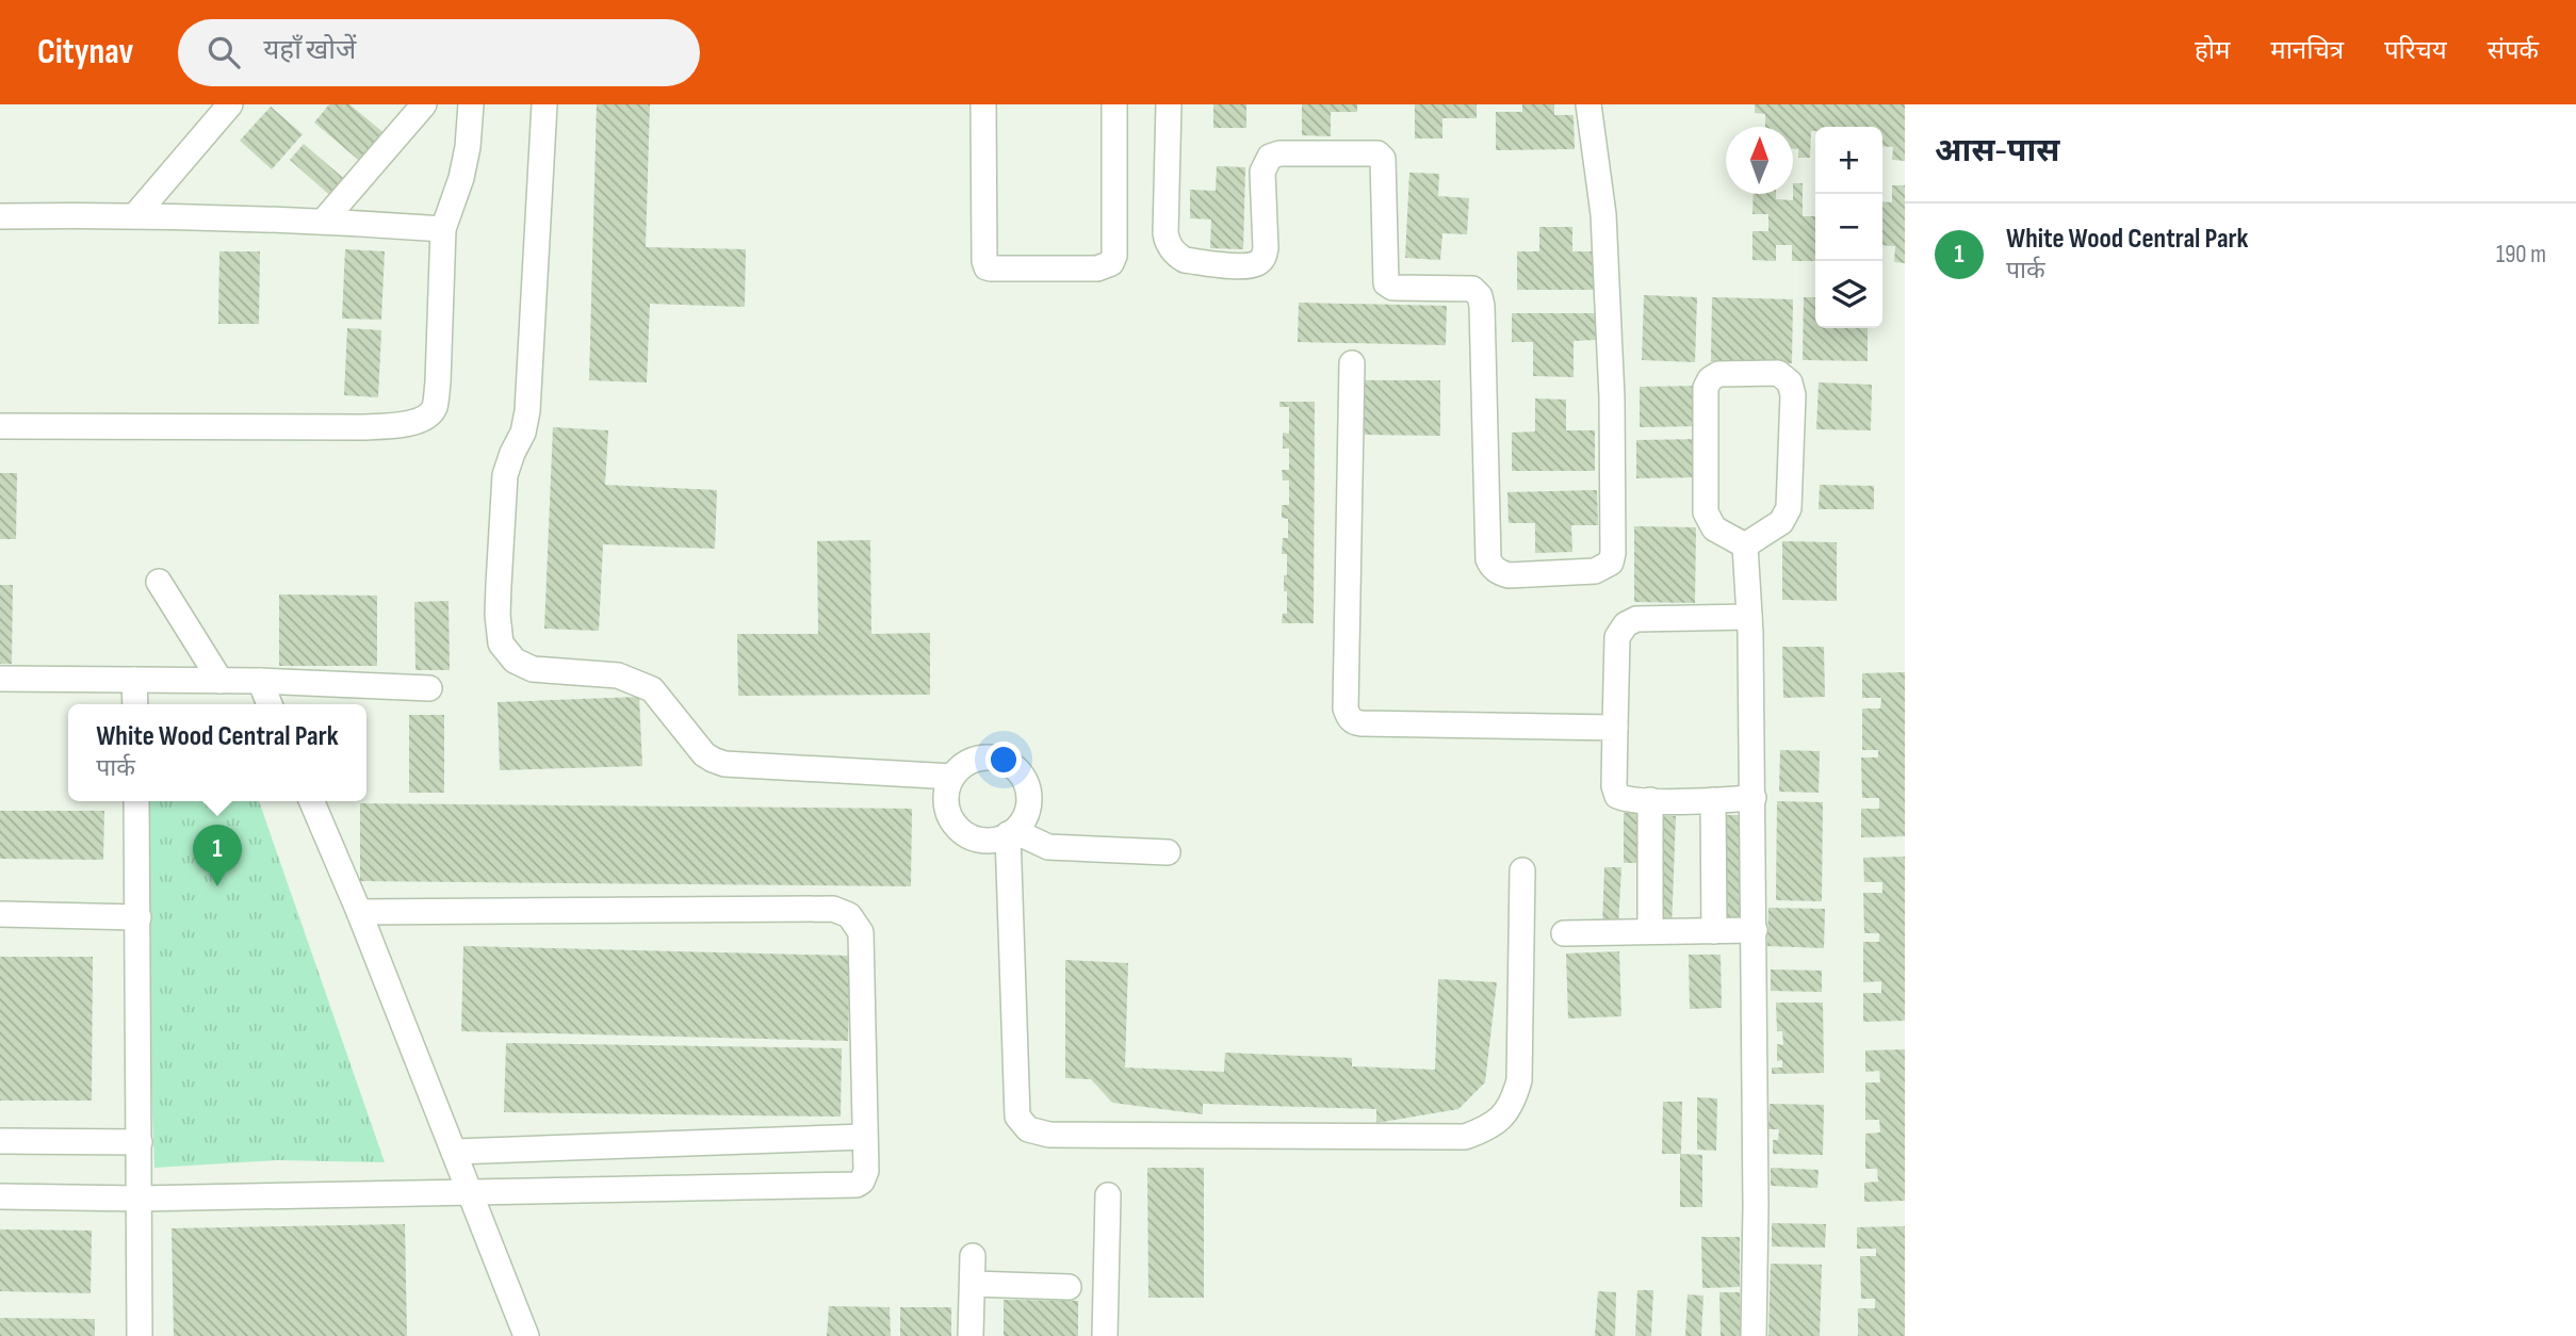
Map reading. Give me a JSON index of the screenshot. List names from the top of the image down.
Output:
{
  "north": "top",
  "page": {
    "header": "Citynav",
    "search": "यहाँ खोजें",
    "nav": [
      "होम",
      "मानचित्र",
      "परिचय",
      "संपर्क"
    ],
    "heading": "आस-पास",
    "map_buttons": ["+", "−"],
    "list": [
      {
        "mark": "1",
        "name": "White Wood Central Park",
        "note": "पार्क",
        "value": "190 m"
      }
    ],
    "popup": ["White Wood Central Park", "पार्क"],
    "pins": "1"
  }
}
